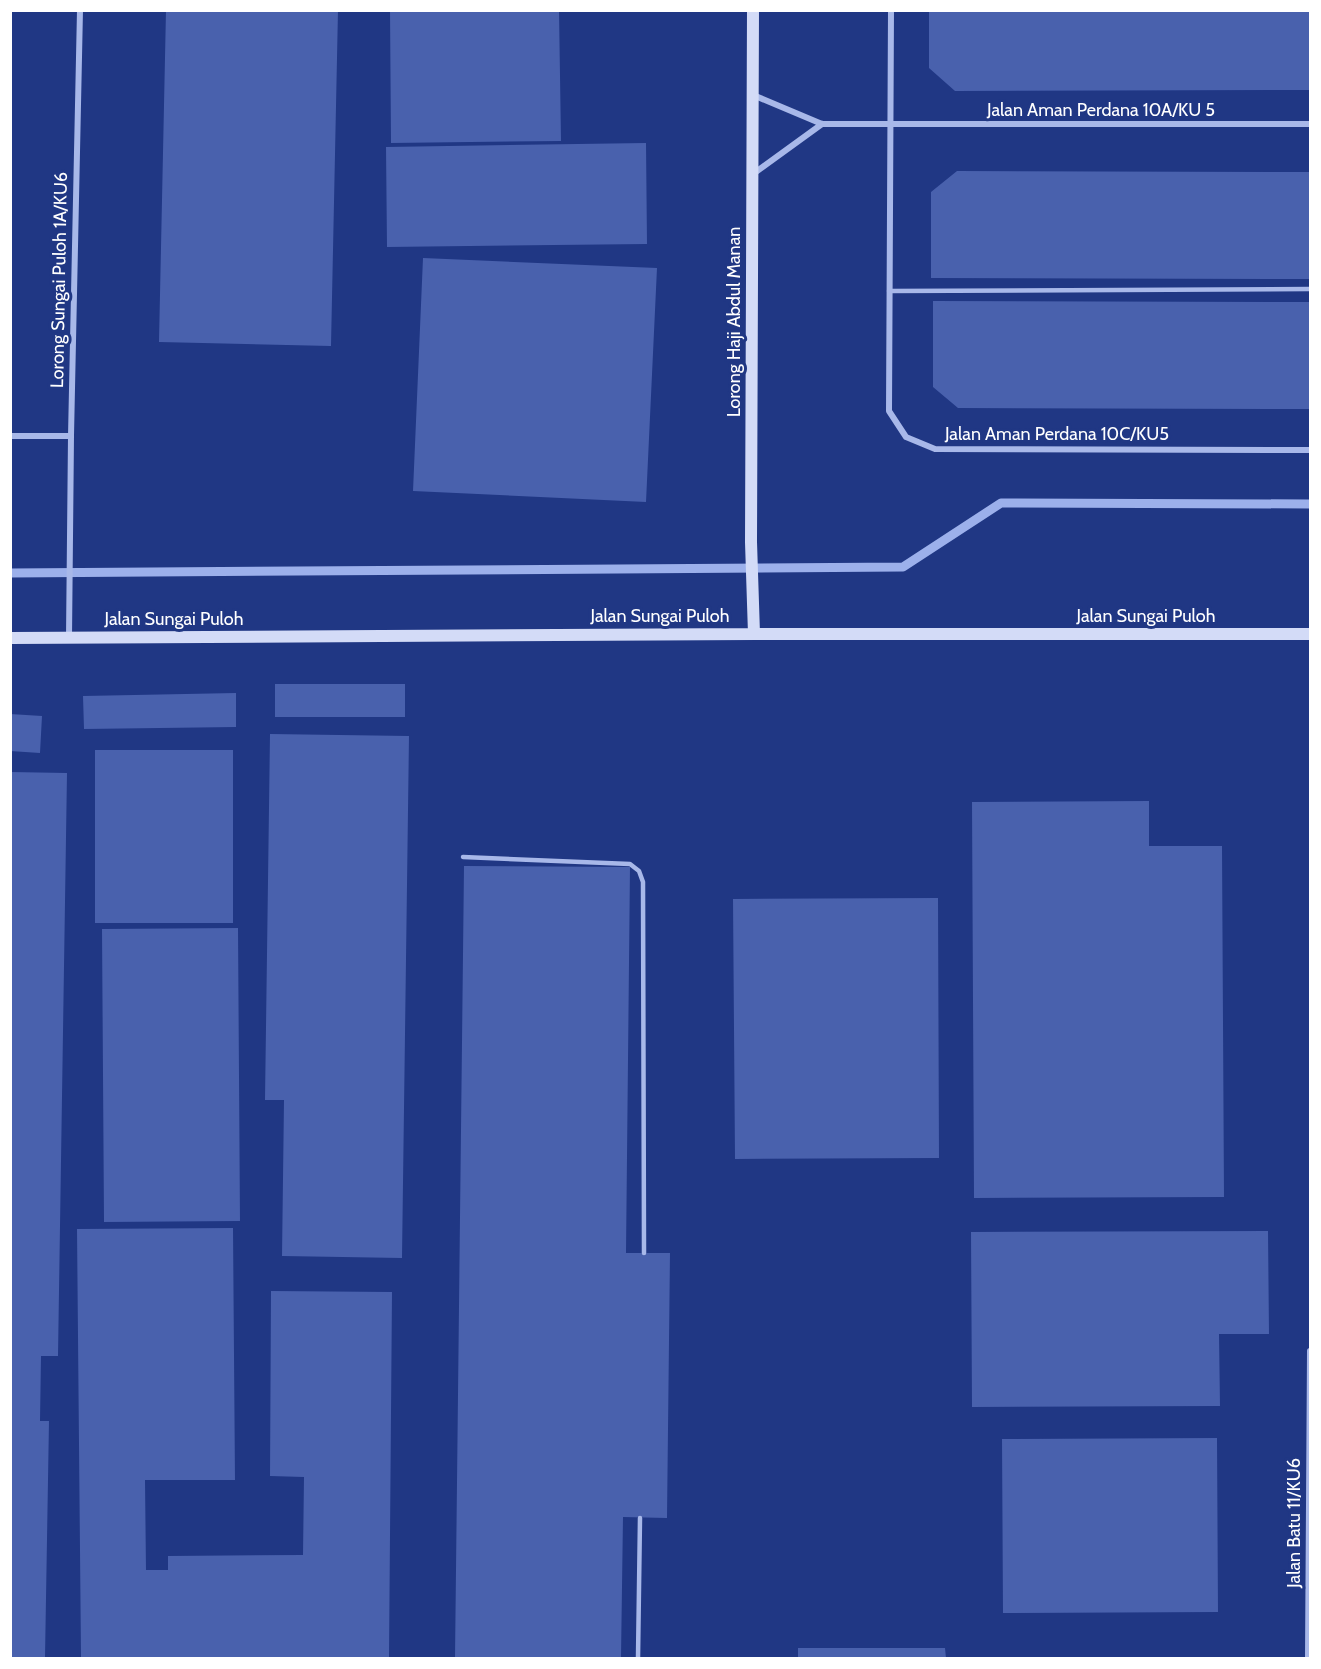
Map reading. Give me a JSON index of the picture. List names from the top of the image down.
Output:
{
  "streets": {
    "street": [
      "Jalan Aman Perdana 10A/KU 5",
      "Lorong Sungai Puloh 1A/KU6",
      "Lorong Haji Abdul Manan",
      "Jalan Aman Perdana 10C/KU5",
      "Jalan Sungai Puloh",
      "Jalan Batu 11/KU6"
    ]
  },
  "crossings": [
    ["Jalan Aman Perdana 10A/KU 5", "Jalan Aman Perdana 10C/KU5"],
    ["Lorong Sungai Puloh 1A/KU6", "Jalan Sungai Puloh"],
    ["Lorong Haji Abdul Manan", "Jalan Sungai Puloh"]
  ]
}
